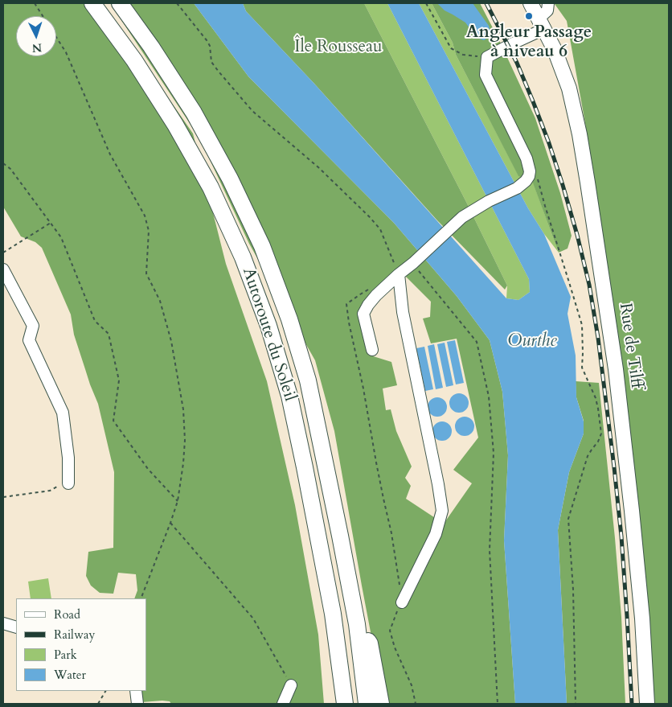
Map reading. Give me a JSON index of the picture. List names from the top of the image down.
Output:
{
  "streets": {
    "highway": ["Autoroute du Soleil"],
    "main road": ["Rue de Tilff"]
  },
  "water": ["Ourthe"],
  "parks": ["Île Rousseau"],
  "places": ["Angleur Passage à niveau 6"],
  "legend": [
    "Road",
    "Railway",
    "Park",
    "Water"
  ],
  "north": "bottom"
}
